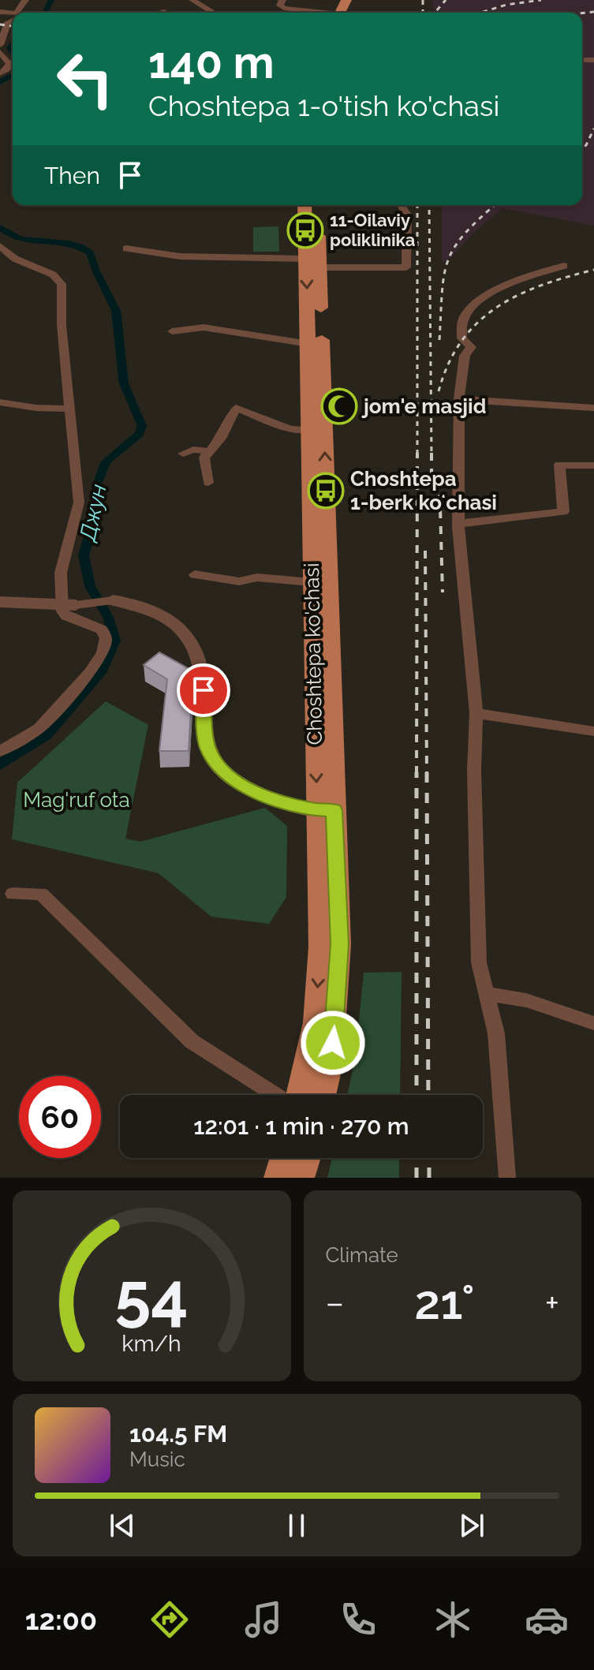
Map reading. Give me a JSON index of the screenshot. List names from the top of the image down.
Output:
{
  "streets": {
    "main road": ["Choshtepa ko'chasi"]
  },
  "water": ["Джун"],
  "parks": ["Mag'ruf ota"],
  "places": {
    "bus stop": ["11-Oilaviy poliklinika", "Choshtepa 1-berk koʻchasi"],
    "mosque": ["jom'e masjid"]
  },
  "page": {
    "turn": ["140 m", "Choshtepa 1-o'tish ko'chasi"],
    "then": "Then",
    "limit": "60",
    "trip": "12:01 · 1 min · 270 m",
    "tile": "Climate",
    "heat": ["−", "21°", "+"],
    "song": ["104.5 FM", "Music"],
    "tabs": "12:00",
    "gauge": ["54", "km/h"]
  }
}
